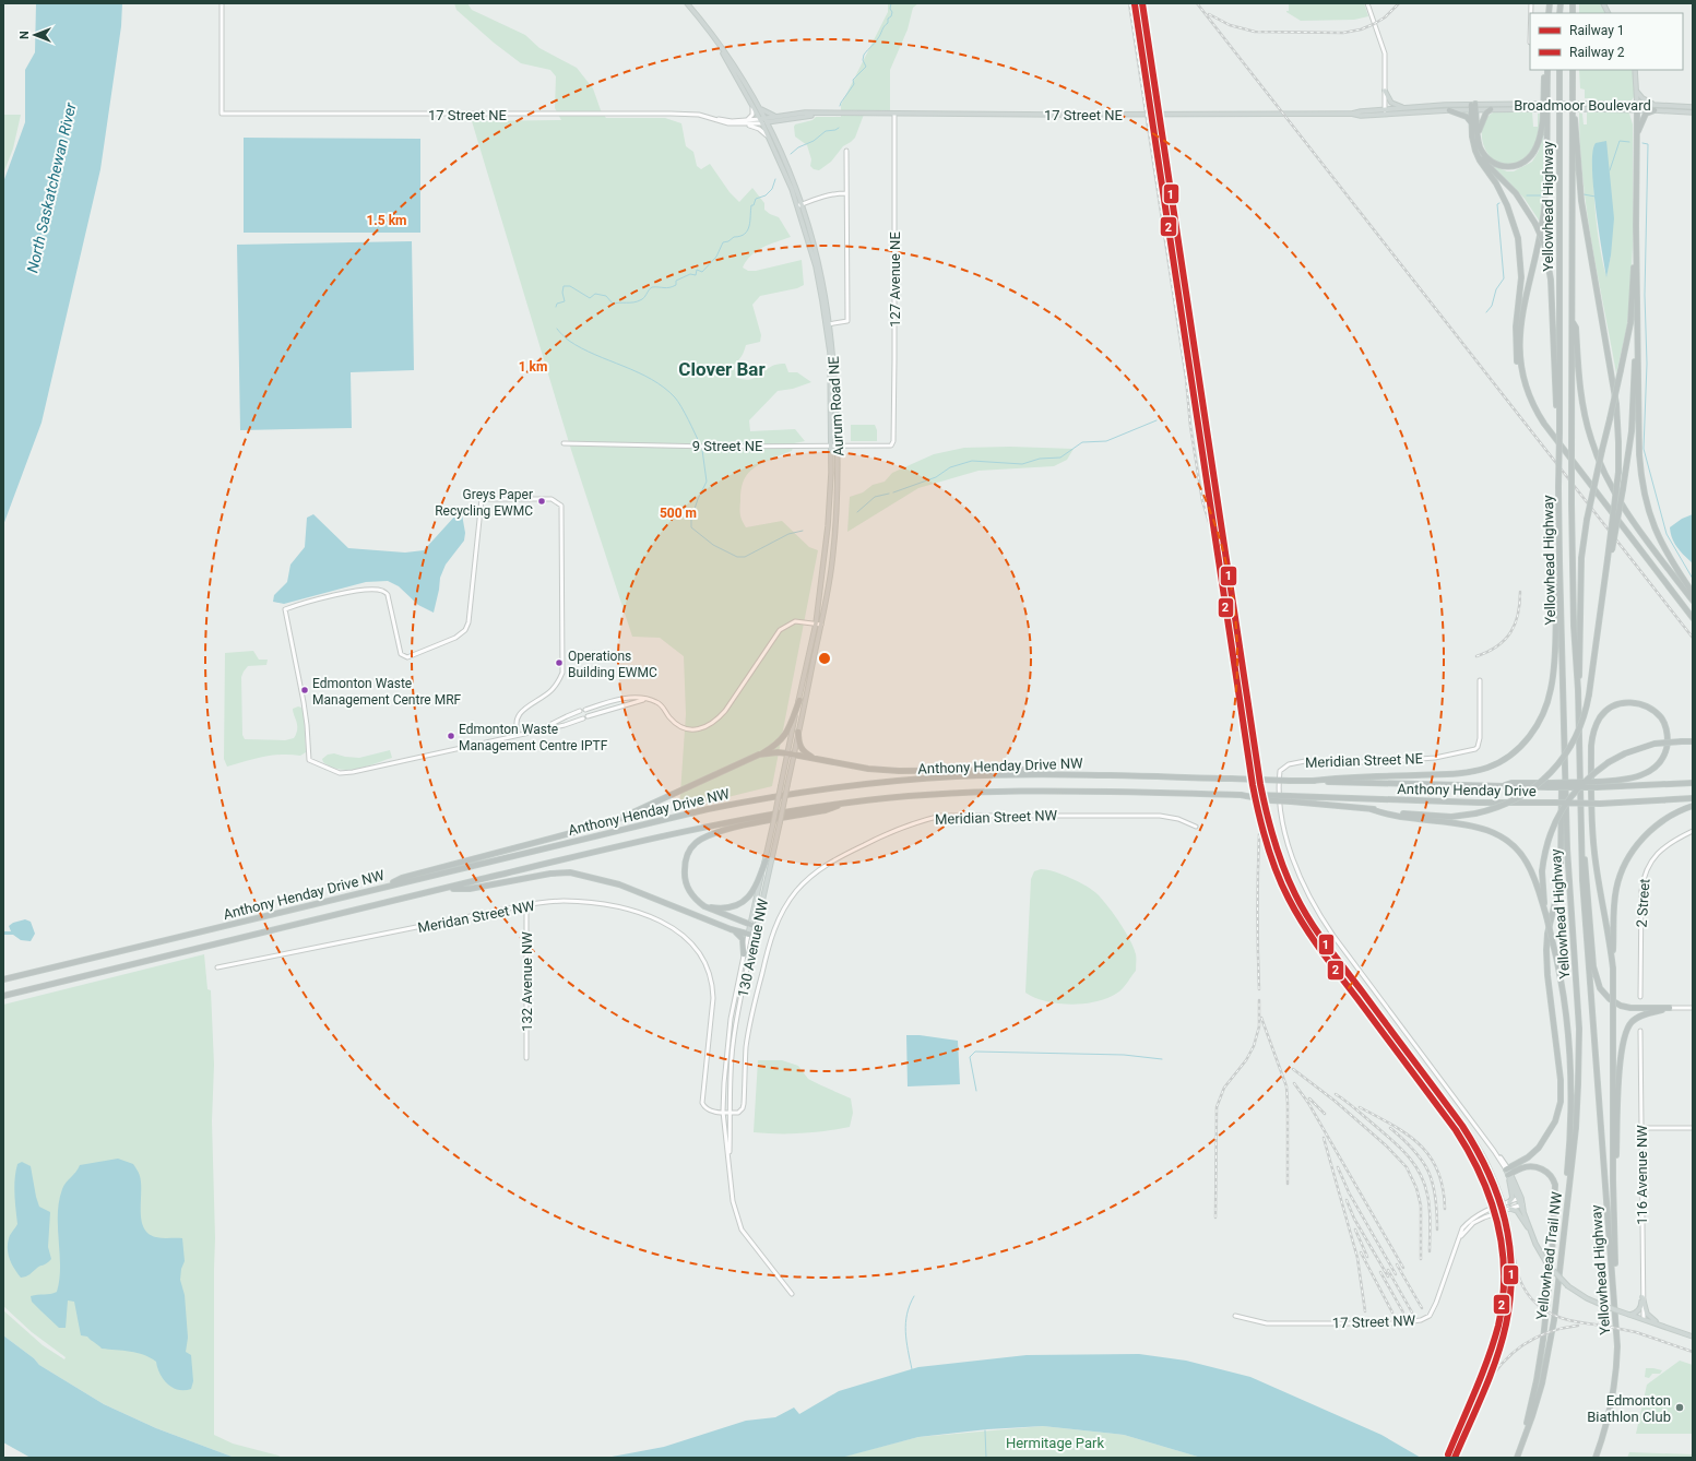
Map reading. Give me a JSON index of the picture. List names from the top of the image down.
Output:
{
  "streets": {
    "highway": [
      "Yellowhead Highway",
      "Anthony Henday Drive NW",
      "Anthony Henday Drive",
      "Yellowhead Trail NW"
    ],
    "main road": [
      "Broadmoor Boulevard",
      "17 Street NE",
      "Aurum Road NE",
      "130 Avenue NW"
    ],
    "street": [
      "127 Avenue NE",
      "9 Street NE",
      "Meridian Street NE",
      "Meridian Street NW",
      "2 Street",
      "Meridan Street NW",
      "132 Avenue NW",
      "116 Avenue NW",
      "17 Street NW"
    ]
  },
  "crossings": [
    ["Broadmoor Boulevard", "17 Street NE"],
    ["17 Street NE", "127 Avenue NE"],
    ["17 Street NE", "Aurum Road NE"],
    ["Yellowhead Highway", "Yellowhead Trail NW"],
    ["127 Avenue NE", "9 Street NE"],
    ["Aurum Road NE", "9 Street NE"],
    ["Aurum Road NE", "130 Avenue NW"],
    ["Anthony Henday Drive NW", "Anthony Henday Drive"],
    ["Meridian Street NW", "130 Avenue NW"],
    ["Meridan Street NW", "130 Avenue NW"],
    ["Meridan Street NW", "132 Avenue NW"]
  ],
  "districts": ["Clover Bar"],
  "water": ["North Saskatchewan River"],
  "parks": ["Hermitage Park"],
  "places": [
    "Greys Paper Recycling EWMC",
    "Operations Building EWMC",
    "Edmonton Waste Management Centre MRF",
    "Edmonton Waste Management Centre IPTF",
    "Edmonton Biathlon Club"
  ],
  "lines": ["rail line 1", "rail line 2"],
  "legend": ["Railway 1", "Railway 2"],
  "north": "left",
  "rings": ["1.5 km", "1 km", "500 m"]
}
